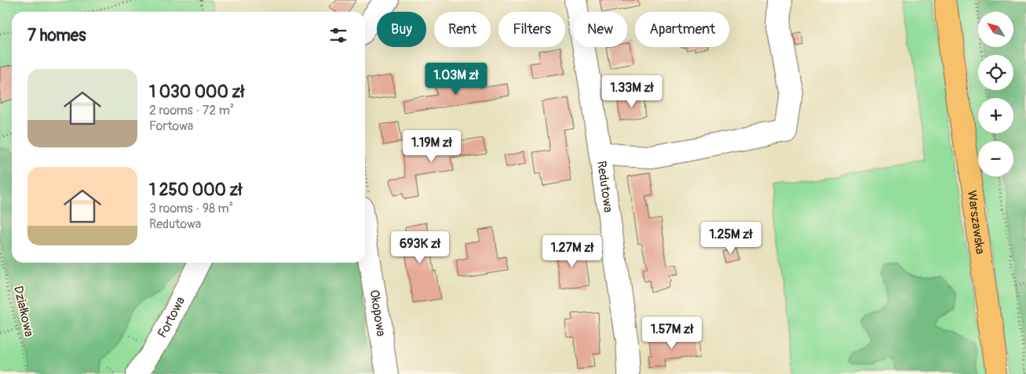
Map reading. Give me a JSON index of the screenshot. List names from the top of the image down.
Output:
{
  "streets": {
    "main road": ["Warszawska"],
    "street": ["Redutowa", "Okopowa", "Fortowa"],
    "path": ["Działkowa"]
  },
  "north": "top left",
  "page": {
    "map_buttons": ["+", "−"],
    "chip": [
      "Buy",
      "Rent",
      "Filters",
      "New",
      "Apartment"
    ],
    "heading": "7 homes",
    "list": [
      {
        "name": "1 030 000 zł",
        "note": "2 rooms · 72 m² · Fortowa"
      },
      {
        "name": "1 250 000 zł",
        "note": "3 rooms · 98 m² · Redutowa"
      }
    ],
    "price": [
      "1.03M zł",
      "1.33M zł",
      "1.19M zł",
      "1.25M zł",
      "693K zł",
      "1.27M zł",
      "1.57M zł"
    ]
  }
}
